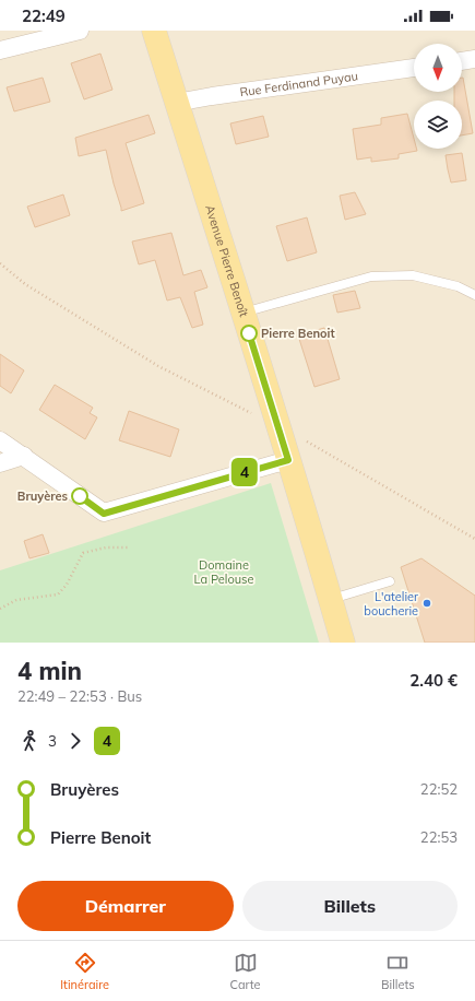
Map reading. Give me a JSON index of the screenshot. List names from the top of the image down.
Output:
{
  "streets": {
    "main road": ["Avenue Pierre Benoît"],
    "street": ["Rue Ferdinand Puyau"]
  },
  "crossings": [
    ["Rue Ferdinand Puyau", "Avenue Pierre Benoît"]
  ],
  "parks": ["Domaine La Pelouse"],
  "places": ["Pierre Benoit", "Bruyères", "L'atelier boucherie"],
  "lines": ["bus line 4"],
  "north": "bottom",
  "page": {
    "status": "22:49",
    "on_map": "4",
    "heading": ["4 min", "22:49 – 22:53 · Bus", "2.40 €"],
    "legs": ["3", "4"],
    "list": [
      {
        "name": "Bruyères",
        "value": "22:52"
      },
      {
        "name": "Pierre Benoit",
        "value": "22:53"
      }
    ],
    "buttons": ["Démarrer", "Billets"],
    "tabs": ["Itinéraire", "Carte", "Billets"]
  }
}
